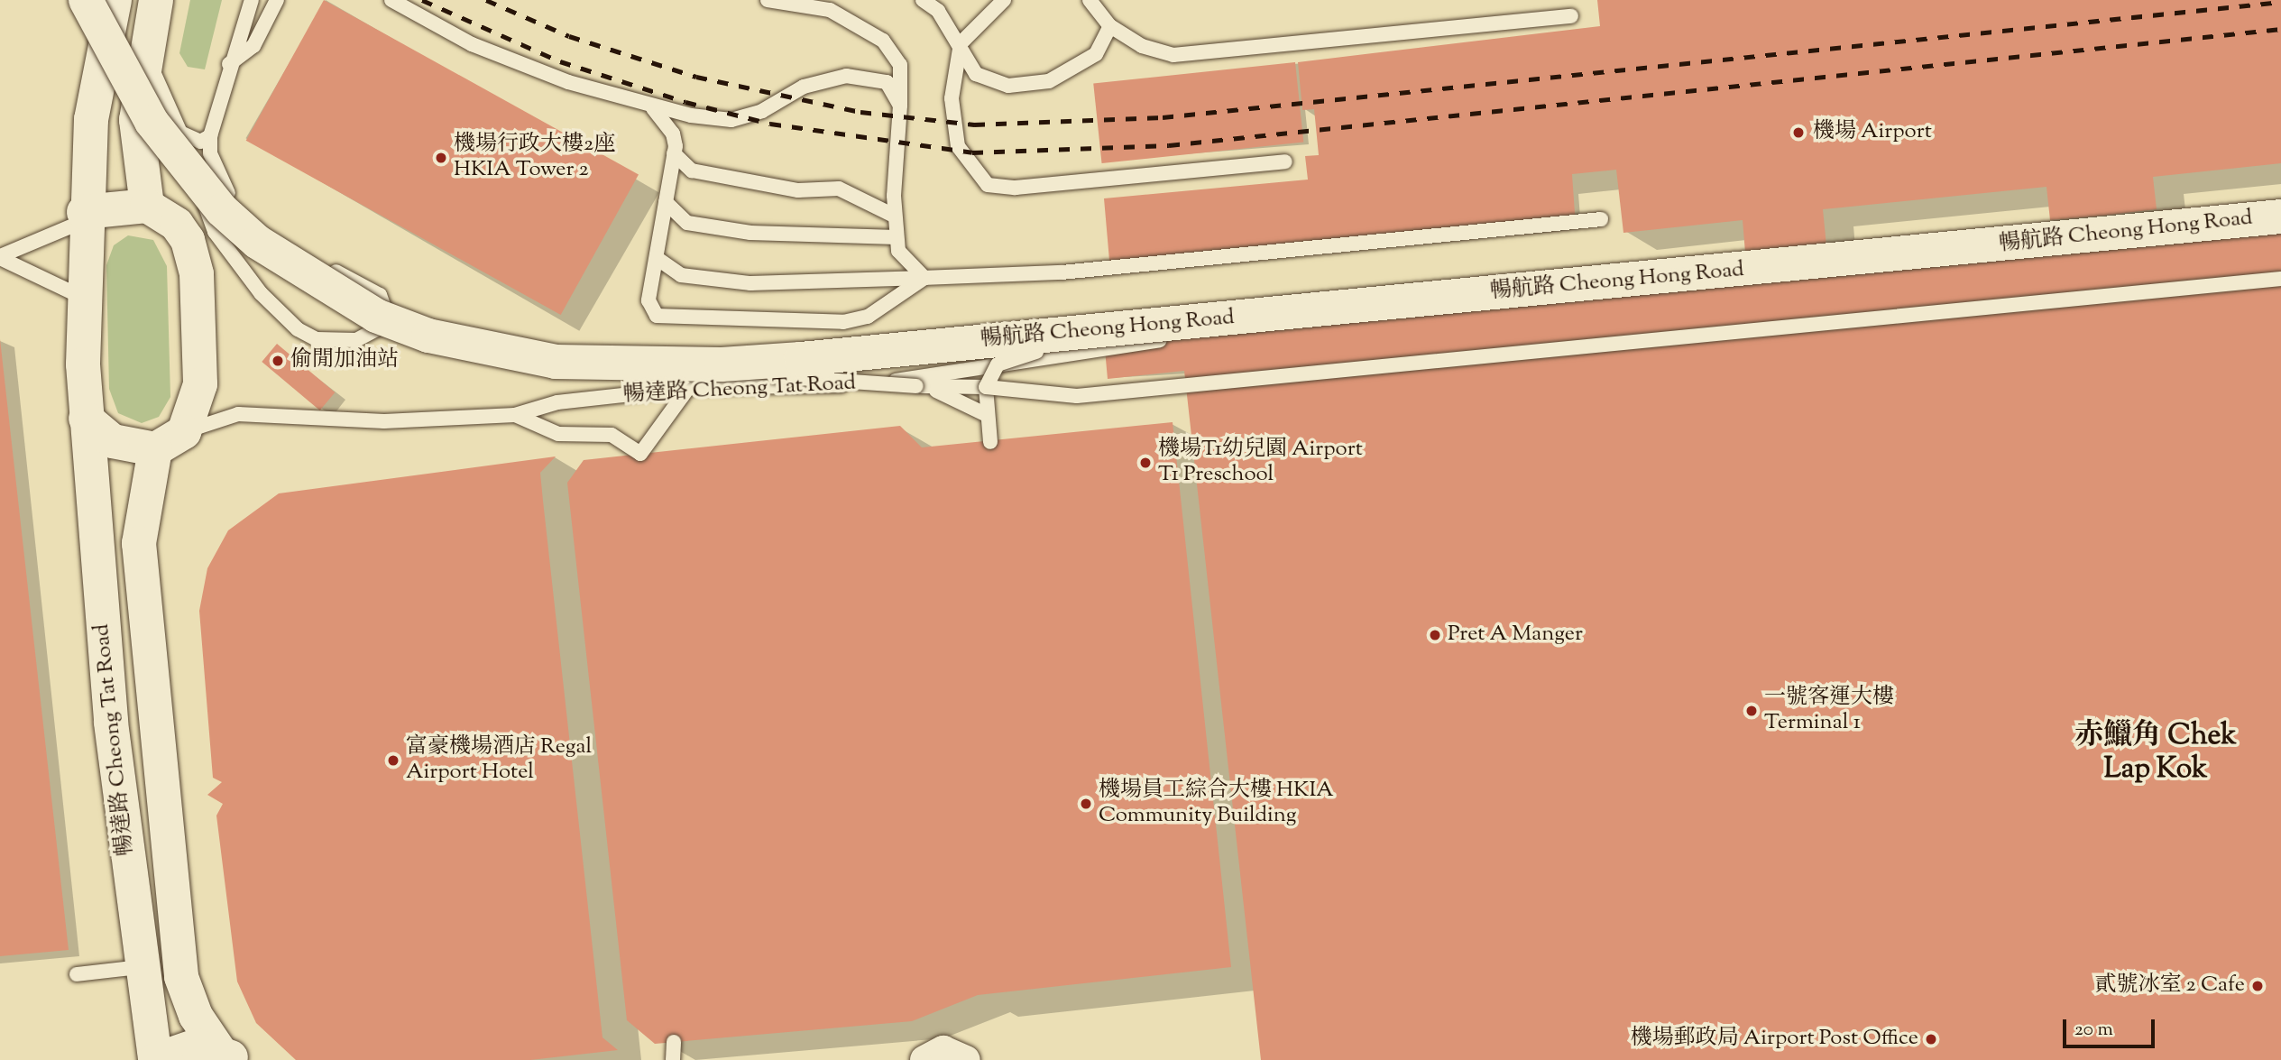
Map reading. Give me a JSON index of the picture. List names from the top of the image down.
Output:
{
  "streets": {
    "street": ["暢航路 Cheong Hong Road", "暢達路 Cheong Tat Road"]
  },
  "districts": ["赤鱲角 Chek Lap Kok"],
  "places": [
    "機場 Airport",
    "機場行政大樓2座 HKIA Tower 2",
    "偷閒加油站",
    "機場T1幼兒園 Airport T1 Preschool",
    "Pret A Manger",
    "一號客運大樓 Terminal 1",
    "富豪機場酒店 Regal Airport Hotel",
    "機場員工綜合大樓 HKIA Community Building",
    "貳號冰室 2 Cafe",
    "機場郵政局 Airport Post Office"
  ],
  "scale_bar": "20 m"
}
